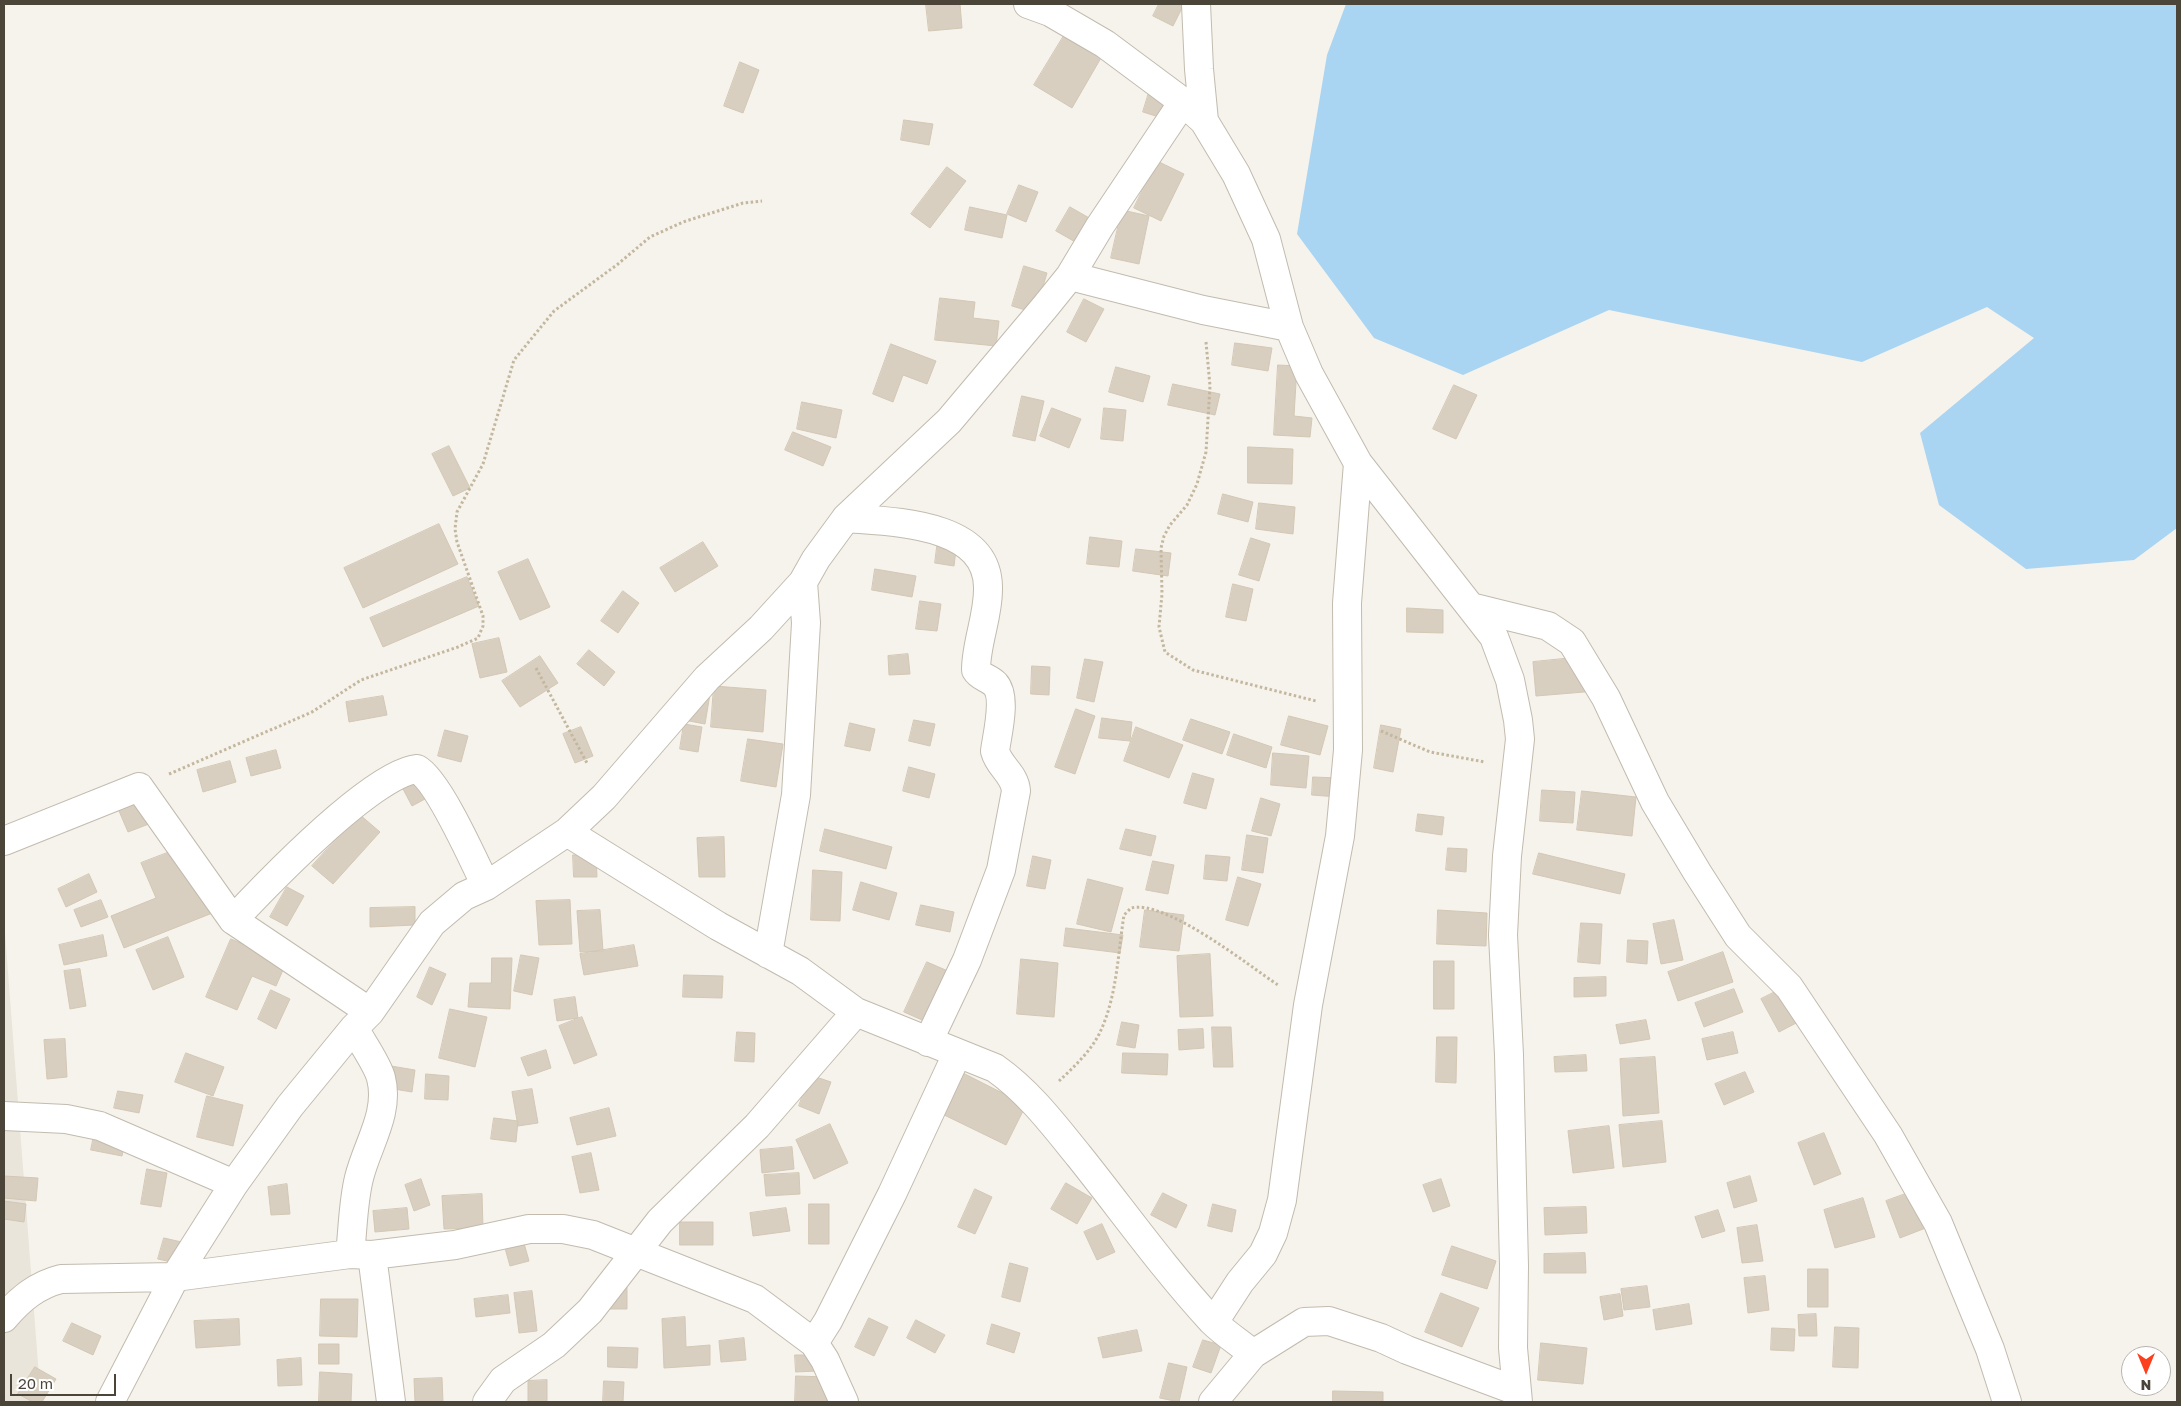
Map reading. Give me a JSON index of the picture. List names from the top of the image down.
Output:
{
  "scale_bar": "20 m",
  "north": "bottom"
}
